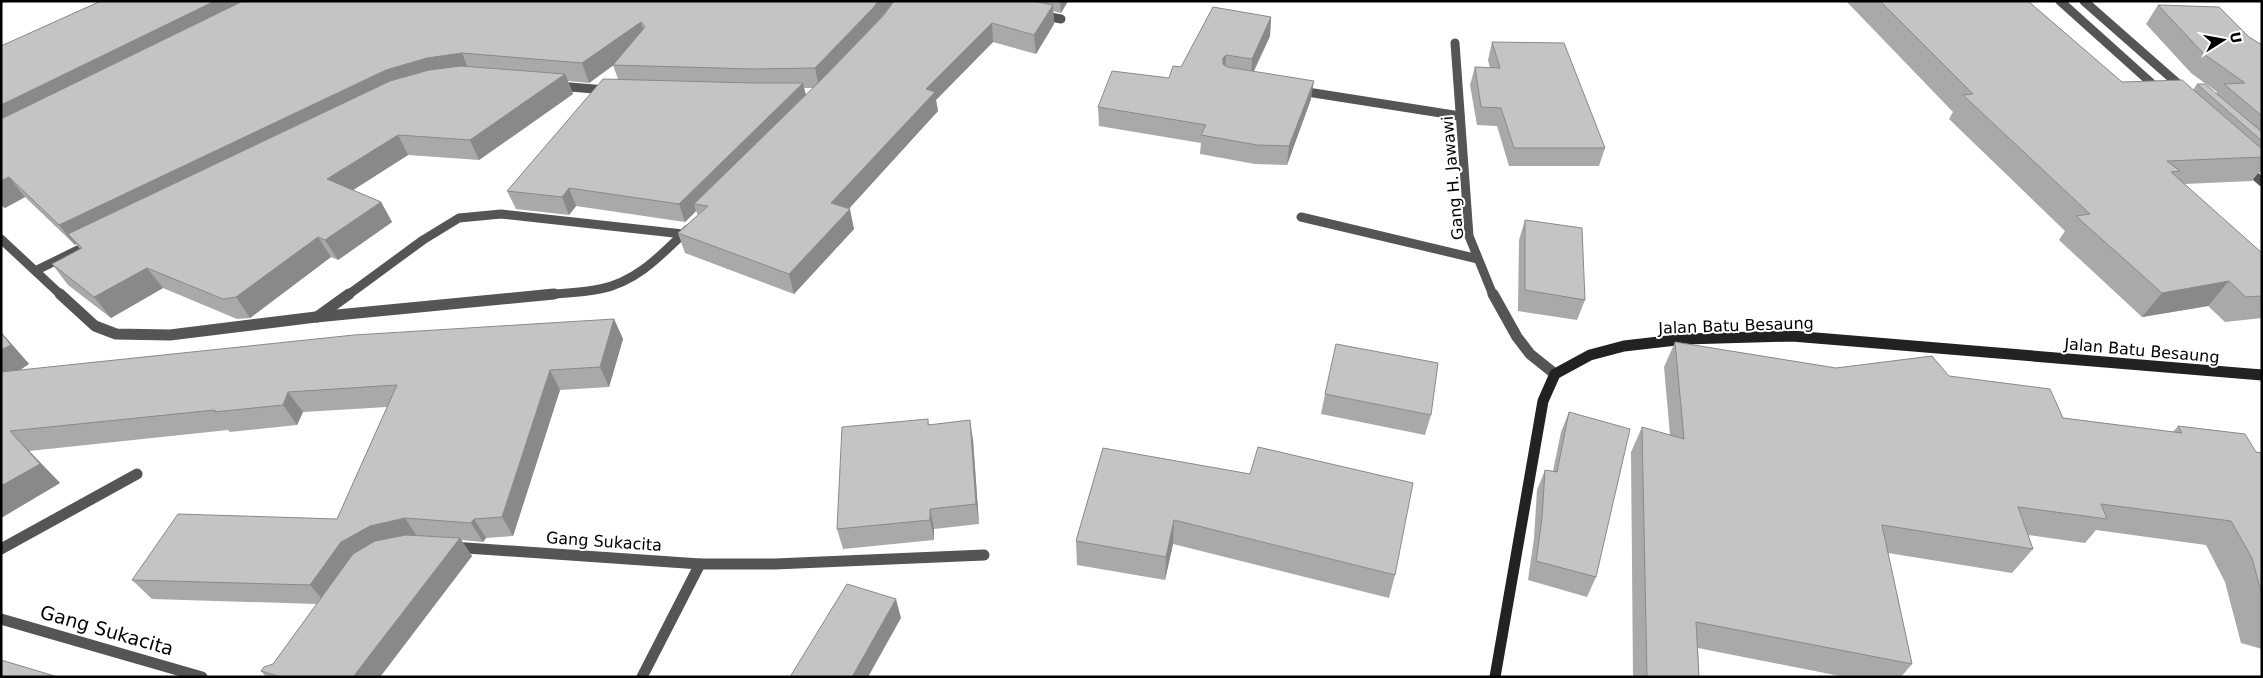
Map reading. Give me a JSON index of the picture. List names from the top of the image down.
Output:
{
  "streets": {
    "street": ["Gang H. Jawawi", "Jalan Batu Besaung", "Gang Sukacita"]
  },
  "crossings": [
    ["Gang H. Jawawi", "Jalan Batu Besaung"]
  ],
  "north": "right"
}
